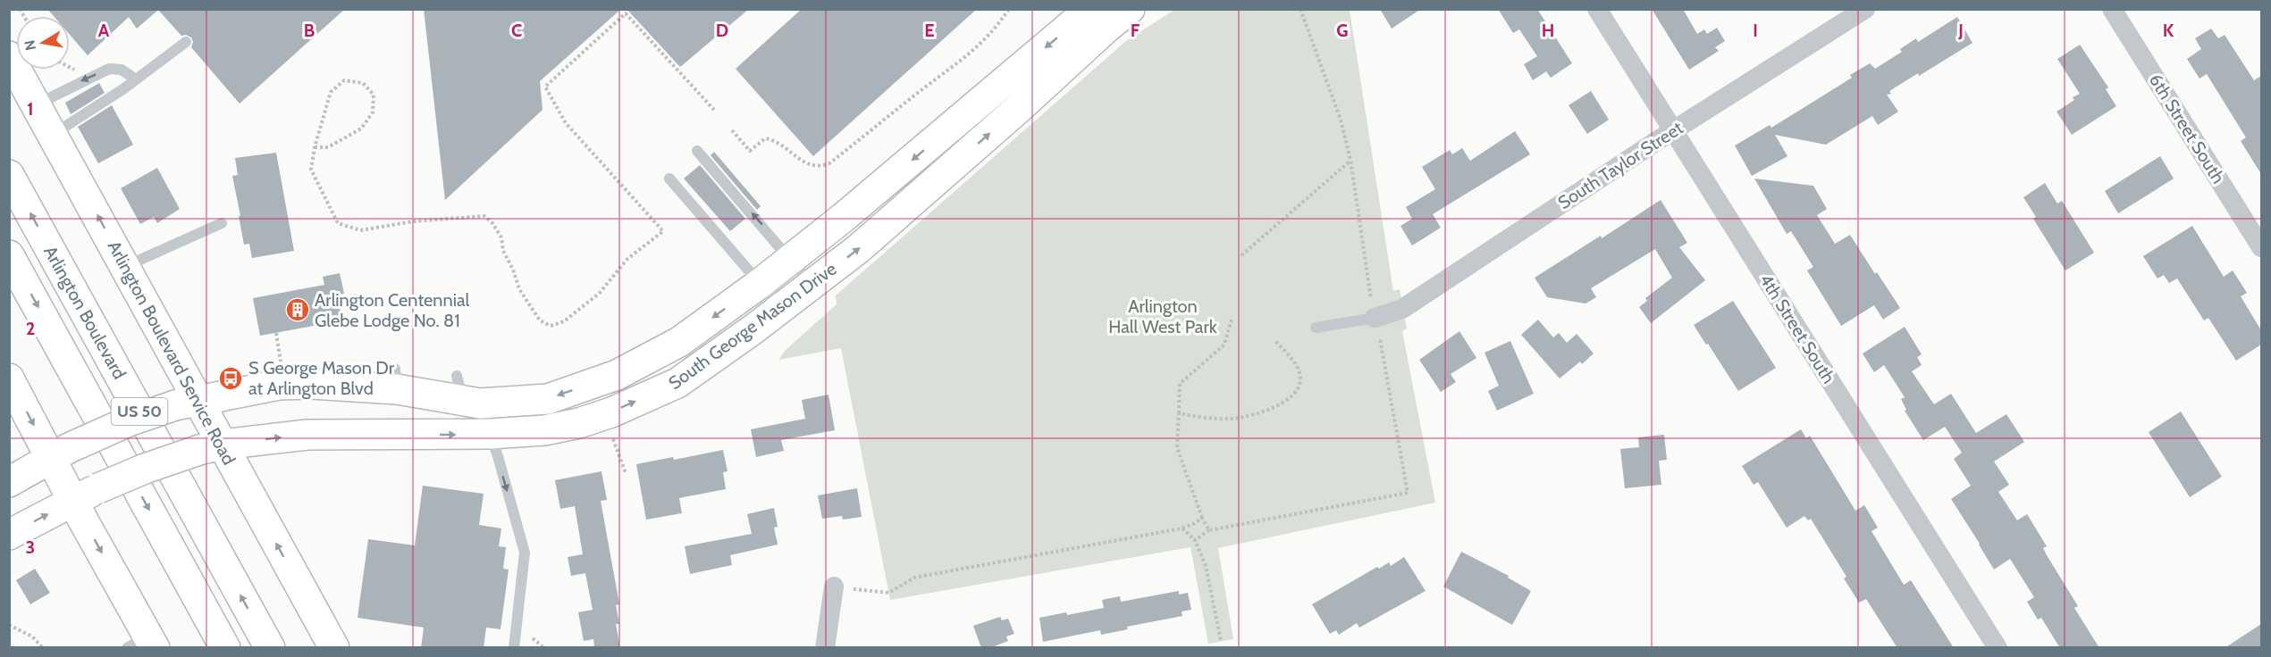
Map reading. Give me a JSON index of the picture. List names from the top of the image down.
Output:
{
  "streets": {
    "main road": [
      "Arlington Boulevard",
      "South George Mason Drive",
      "Arlington Boulevard Service Road",
      "US 50"
    ],
    "street": ["6th Street South", "South Taylor Street", "4th Street South"]
  },
  "crossings": [
    ["South Taylor Street", "4th Street South"],
    ["South George Mason Drive", "Arlington Boulevard Service Road"]
  ],
  "parks": ["Arlington Hall West Park"],
  "places": {
    "building": ["Arlington Centennial Glebe Lodge No. 81"],
    "bus stop": ["S George Mason Dr at Arlington Blvd"]
  },
  "north": "left",
  "grid": {
    "columns": [
      "A",
      "B",
      "C",
      "D",
      "E",
      "F",
      "G",
      "H",
      "I",
      "J",
      "K"
    ],
    "rows": ["1", "2", "3"]
  }
}
